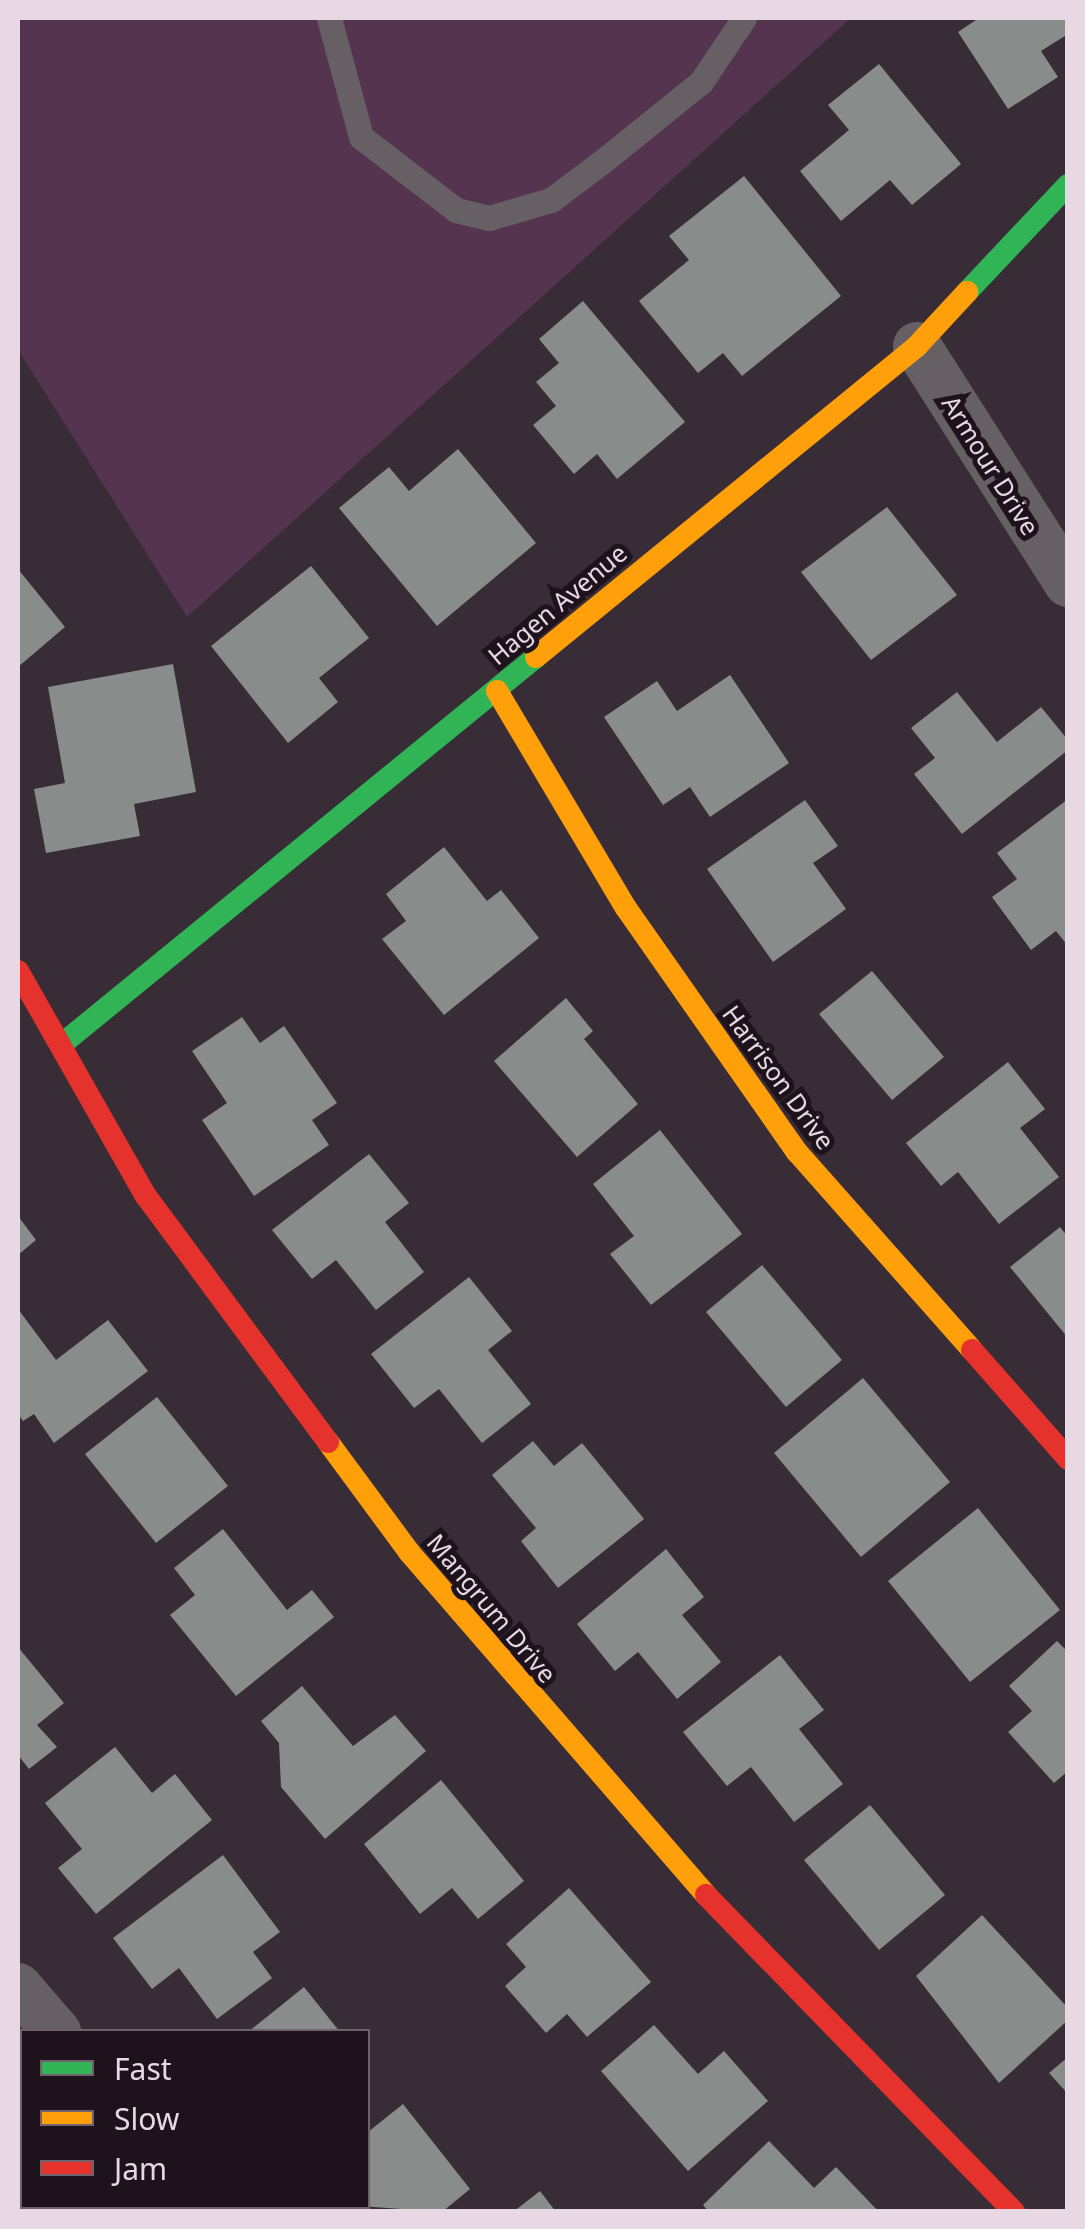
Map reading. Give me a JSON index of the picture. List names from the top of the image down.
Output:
{
  "streets": {
    "street": [
      "Armour Drive",
      "Hagen Avenue",
      "Harrison Drive",
      "Mangrum Drive"
    ]
  },
  "crossings": [
    ["Armour Drive", "Hagen Avenue"],
    ["Hagen Avenue", "Harrison Drive"],
    ["Hagen Avenue", "Mangrum Drive"]
  ],
  "legend": ["Fast", "Slow", "Jam"]
}
